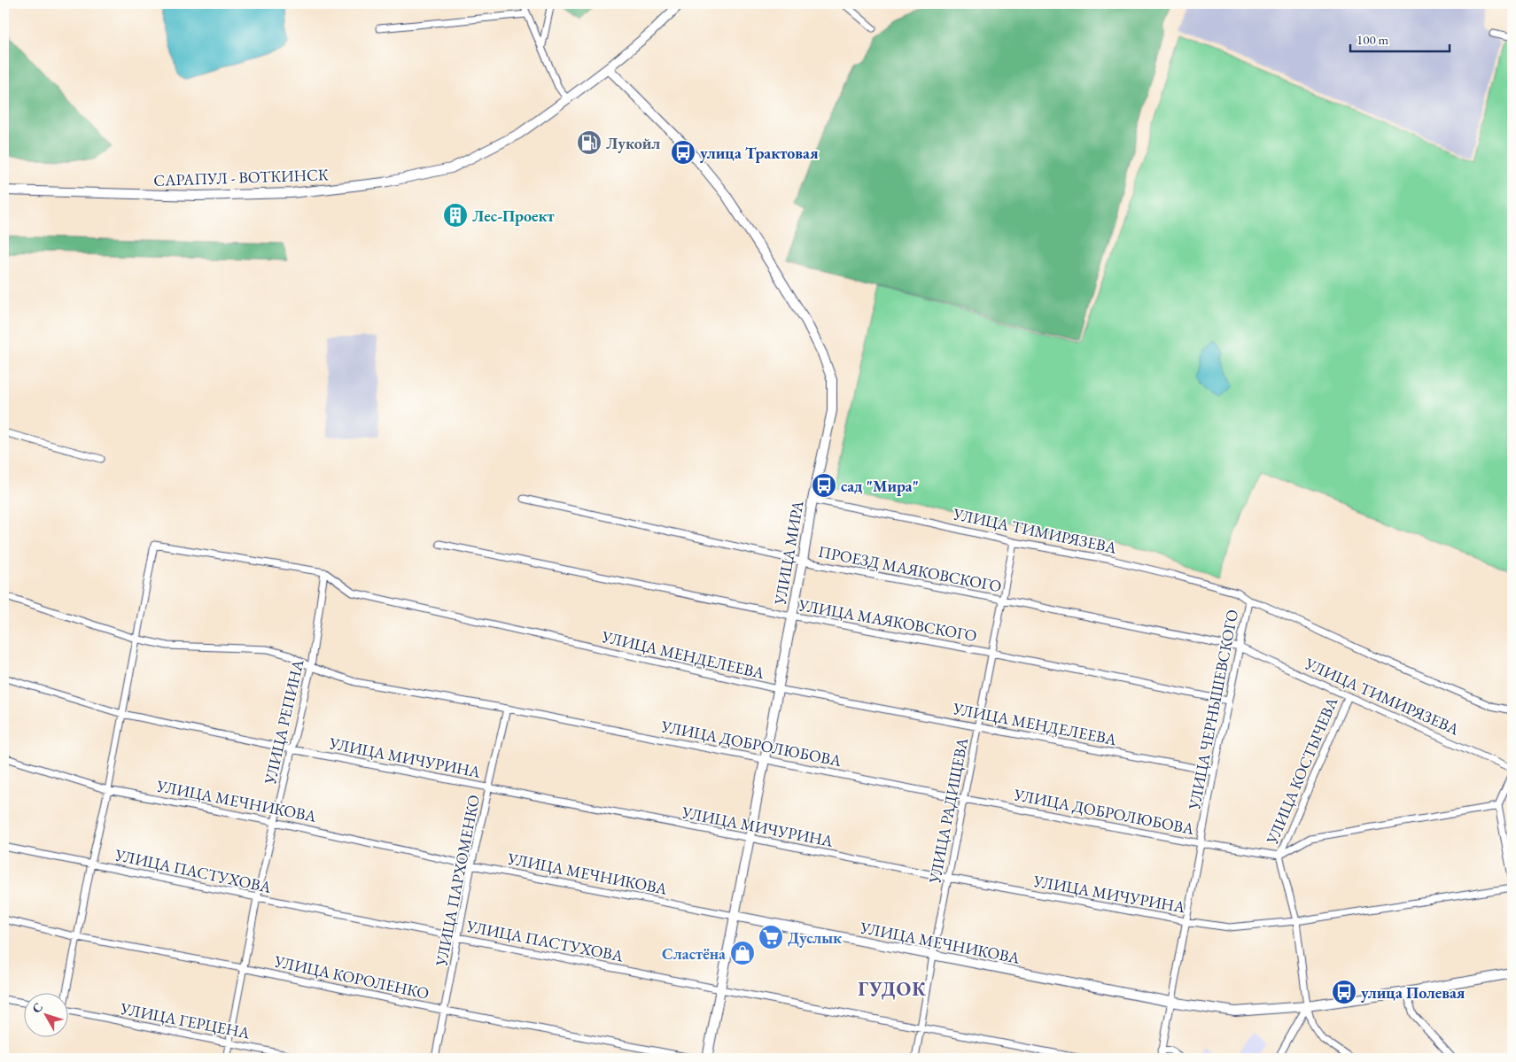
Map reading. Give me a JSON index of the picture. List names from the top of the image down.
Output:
{
  "streets": {
    "main road": ["САРАПУЛ - ВОТКИНСК", "УЛИЦА МИРА", "УЛИЦА МЕЧНИКОВА"],
    "street": [
      "УЛИЦА ТИМИРЯЗЕВА",
      "ПРОЕЗД МАЯКОВСКОГО",
      "УЛИЦА МАЯКОВСКОГО",
      "УЛИЦА МЕНДЕЛЕЕВА",
      "УЛИЦА ЧЕРНЫШЕВСКОГО",
      "УЛИЦА РЕПИНА",
      "УЛИЦА ДОБРОЛЮБОВА",
      "УЛИЦА МИЧУРИНА",
      "УЛИЦА КОСТЫЧЕВА",
      "УЛИЦА РАДИЩЕВА",
      "УЛИЦА ПАСТУХОВА",
      "УЛИЦА ПАРХОМЕНКО",
      "УЛИЦА КОРОЛЕНКО",
      "УЛИЦА ГЕРЦЕНА"
    ]
  },
  "crossings": [
    ["САРАПУЛ - ВОТКИНСК", "УЛИЦА МИРА"],
    ["УЛИЦА ТИМИРЯЗЕВА", "УЛИЦА МИРА"],
    ["УЛИЦА ТИМИРЯЗЕВА", "ПРОЕЗД МАЯКОВСКОГО"],
    ["УЛИЦА ТИМИРЯЗЕВА", "УЛИЦА ЧЕРНЫШЕВСКОГО"],
    ["УЛИЦА ТИМИРЯЗЕВА", "УЛИЦА КОСТЫЧЕВА"],
    ["УЛИЦА ТИМИРЯЗЕВА", "УЛИЦА РАДИЩЕВА"],
    ["УЛИЦА МИРА", "ПРОЕЗД МАЯКОВСКОГО"],
    ["УЛИЦА МИРА", "УЛИЦА МАЯКОВСКОГО"],
    ["УЛИЦА МИРА", "УЛИЦА МЕНДЕЛЕЕВА"],
    ["УЛИЦА МИРА", "УЛИЦА ДОБРОЛЮБОВА"],
    ["УЛИЦА МИРА", "УЛИЦА МИЧУРИНА"],
    ["УЛИЦА МИРА", "УЛИЦА МЕЧНИКОВА"],
    ["УЛИЦА МИРА", "УЛИЦА ПАСТУХОВА"],
    ["ПРОЕЗД МАЯКОВСКОГО", "УЛИЦА ЧЕРНЫШЕВСКОГО"],
    ["ПРОЕЗД МАЯКОВСКОГО", "УЛИЦА РАДИЩЕВА"],
    ["УЛИЦА МАЯКОВСКОГО", "УЛИЦА ЧЕРНЫШЕВСКОГО"],
    ["УЛИЦА МАЯКОВСКОГО", "УЛИЦА РАДИЩЕВА"],
    ["УЛИЦА МЕНДЕЛЕЕВА", "УЛИЦА ЧЕРНЫШЕВСКОГО"],
    ["УЛИЦА МЕНДЕЛЕЕВА", "УЛИЦА РЕПИНА"],
    ["УЛИЦА МЕНДЕЛЕЕВА", "УЛИЦА ДОБРОЛЮБОВА"],
    ["УЛИЦА МЕНДЕЛЕЕВА", "УЛИЦА РАДИЩЕВА"],
    ["УЛИЦА ЧЕРНЫШЕВСКОГО", "УЛИЦА ДОБРОЛЮБОВА"],
    ["УЛИЦА ЧЕРНЫШЕВСКОГО", "УЛИЦА МИЧУРИНА"],
    ["УЛИЦА ЧЕРНЫШЕВСКОГО", "УЛИЦА МЕЧНИКОВА"],
    ["УЛИЦА РЕПИНА", "УЛИЦА ДОБРОЛЮБОВА"],
    ["УЛИЦА РЕПИНА", "УЛИЦА МИЧУРИНА"],
    ["УЛИЦА РЕПИНА", "УЛИЦА МЕЧНИКОВА"],
    ["УЛИЦА РЕПИНА", "УЛИЦА ПАСТУХОВА"],
    ["УЛИЦА РЕПИНА", "УЛИЦА КОРОЛЕНКО"],
    ["УЛИЦА РЕПИНА", "УЛИЦА ГЕРЦЕНА"],
    ["УЛИЦА ДОБРОЛЮБОВА", "УЛИЦА КОСТЫЧЕВА"],
    ["УЛИЦА ДОБРОЛЮБОВА", "УЛИЦА РАДИЩЕВА"],
    ["УЛИЦА ДОБРОЛЮБОВА", "УЛИЦА ПАРХОМЕНКО"],
    ["УЛИЦА МИЧУРИНА", "УЛИЦА КОСТЫЧЕВА"],
    ["УЛИЦА МИЧУРИНА", "УЛИЦА РАДИЩЕВА"],
    ["УЛИЦА МИЧУРИНА", "УЛИЦА ПАРХОМЕНКО"],
    ["УЛИЦА КОСТЫЧЕВА", "УЛИЦА МЕЧНИКОВА"],
    ["УЛИЦА МЕЧНИКОВА", "УЛИЦА РАДИЩЕВА"],
    ["УЛИЦА МЕЧНИКОВА", "УЛИЦА ПАРХОМЕНКО"],
    ["УЛИЦА РАДИЩЕВА", "УЛИЦА ПАСТУХОВА"],
    ["УЛИЦА ПАСТУХОВА", "УЛИЦА ПАРХОМЕНКО"],
    ["УЛИЦА ПАРХОМЕНКО", "УЛИЦА КОРОЛЕНКО"]
  ],
  "districts": ["ГУДОК"],
  "places": {
    "fuel station": ["Лукойл"],
    "bus stop": ["улица Трактовая", "сад \"Мира\"", "улица Полевая"],
    "building": ["Лес-Проект"],
    "supermarket": ["Дуслык"],
    "shop": ["Сластёна"]
  },
  "scale_bar": "100 m",
  "north": "top left"
}
